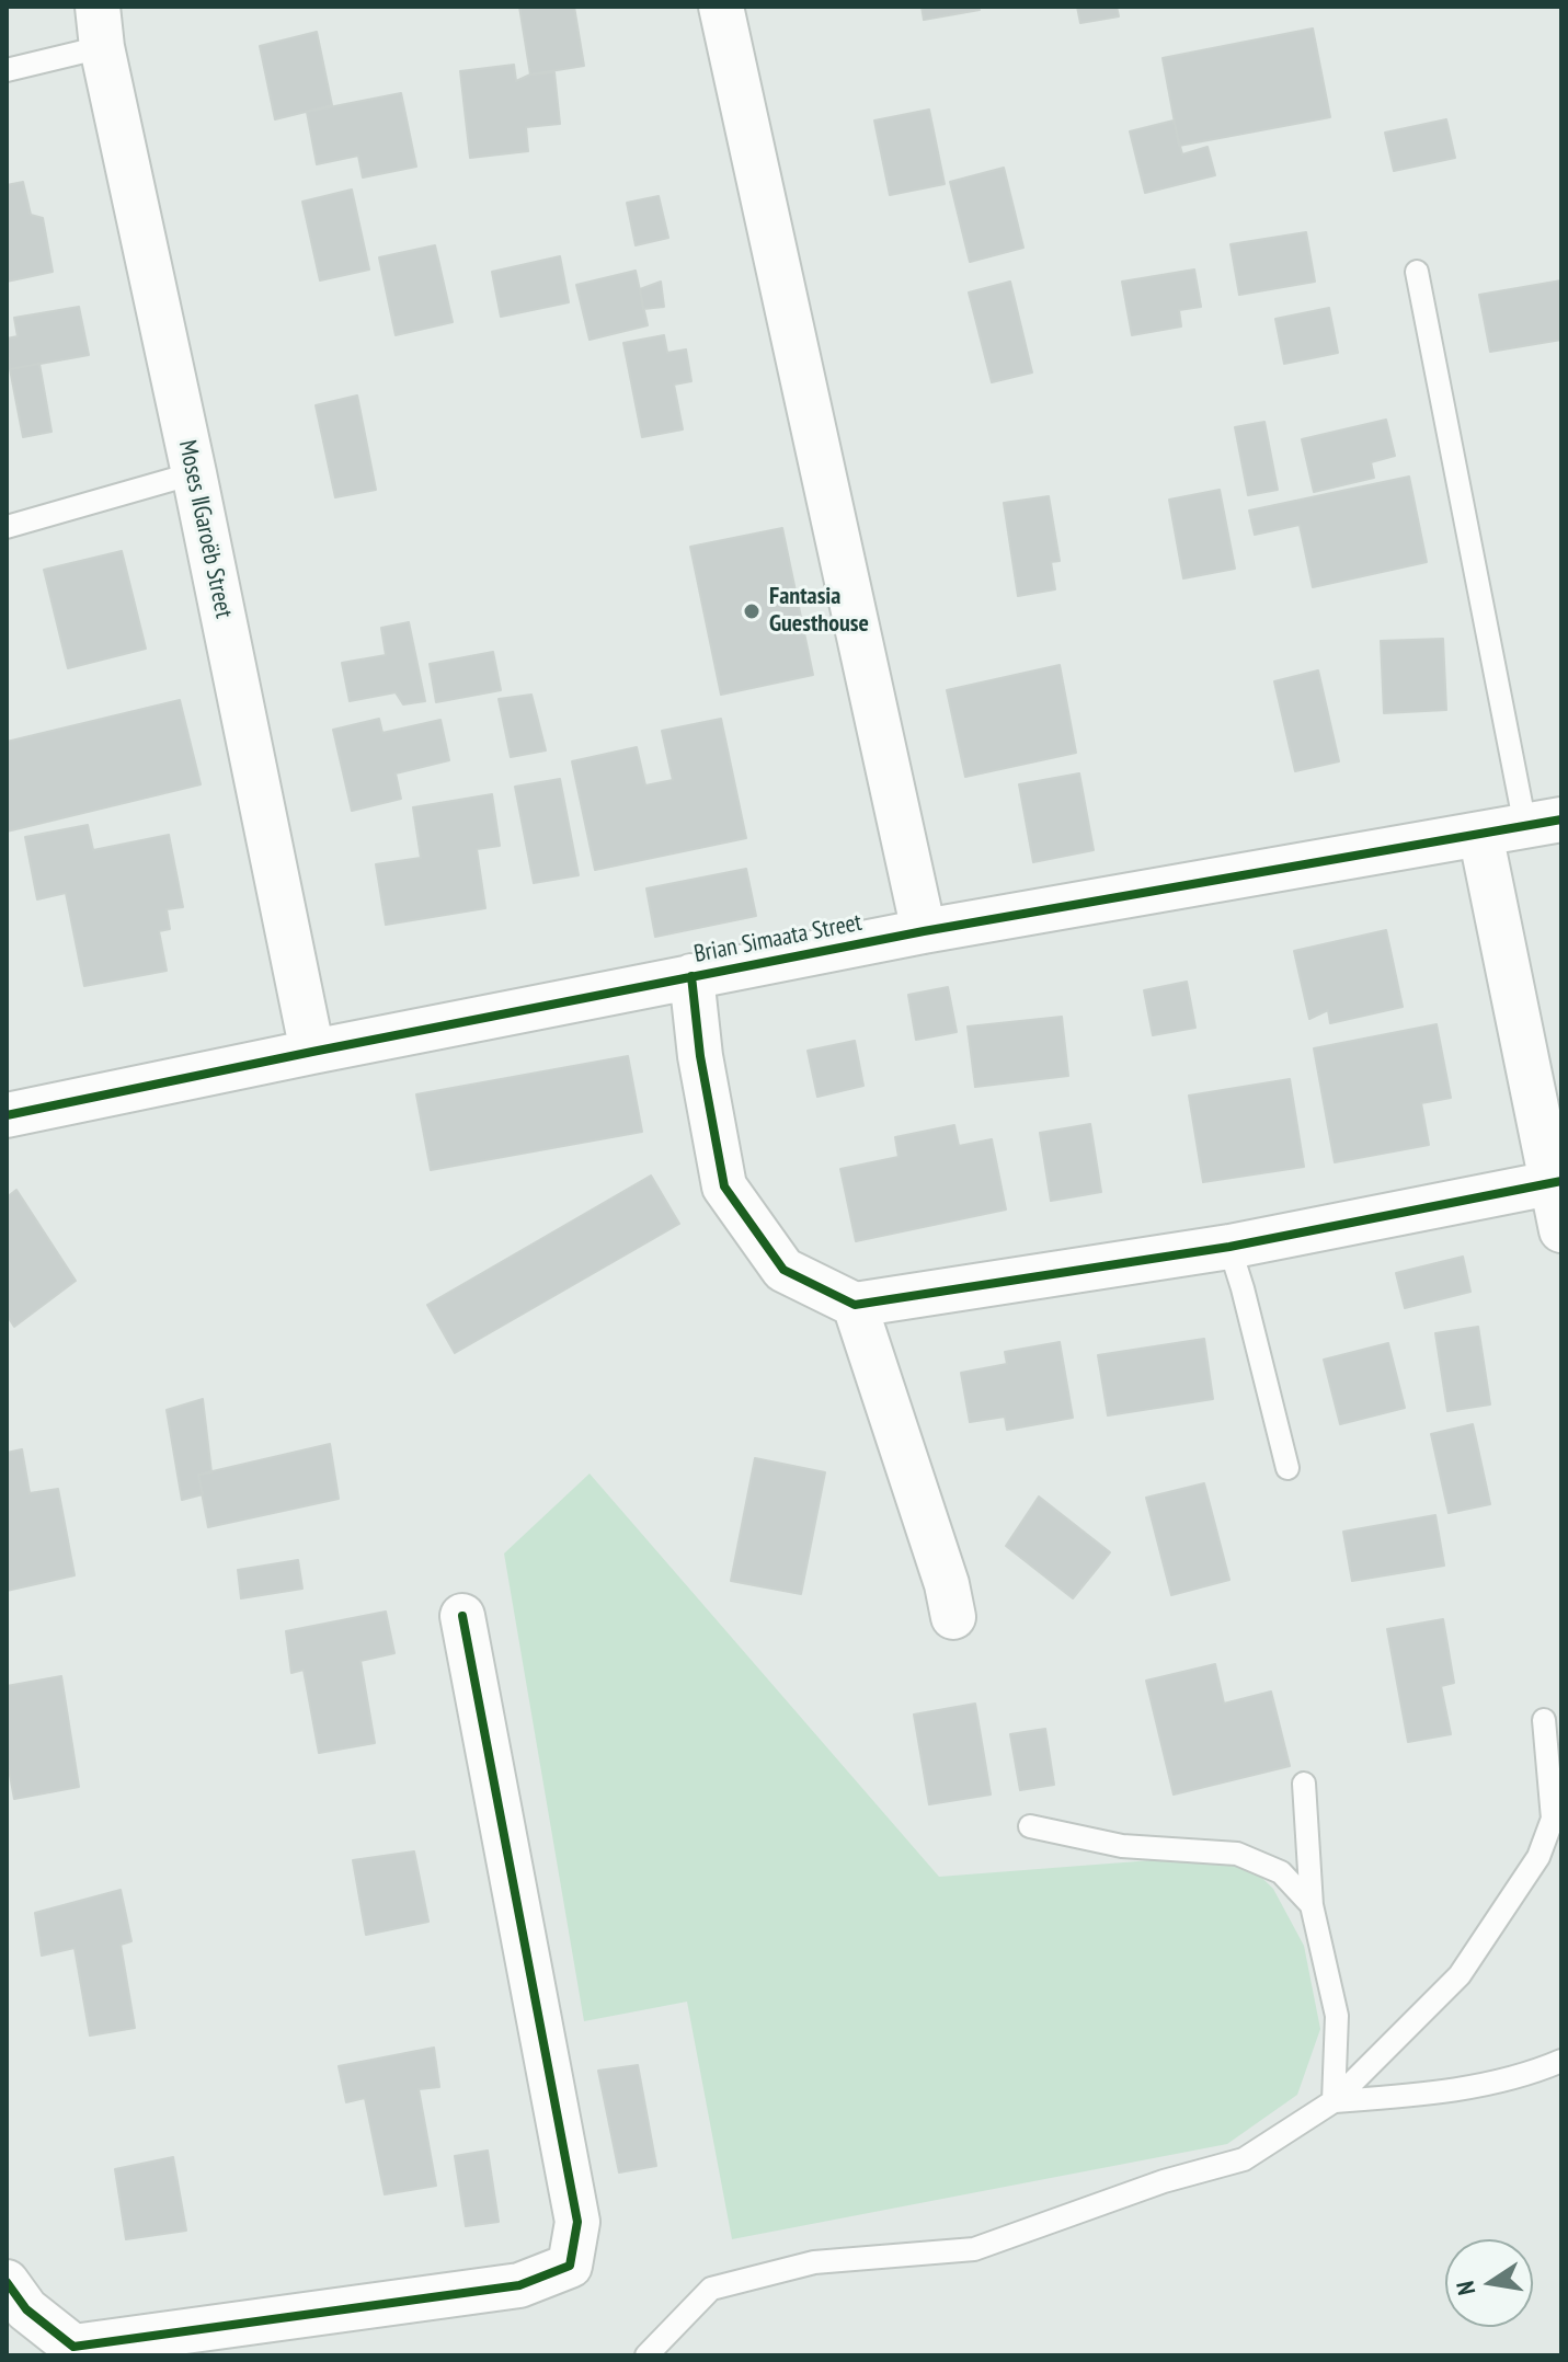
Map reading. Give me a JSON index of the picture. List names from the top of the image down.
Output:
{
  "streets": {
    "street": ["Moses ǁGaroëb Street", "Brian Simaata Street"]
  },
  "crossings": [
    ["Moses ǁGaroëb Street", "Brian Simaata Street"]
  ],
  "places": ["Fantasia Guesthouse"],
  "north": "left"
}
